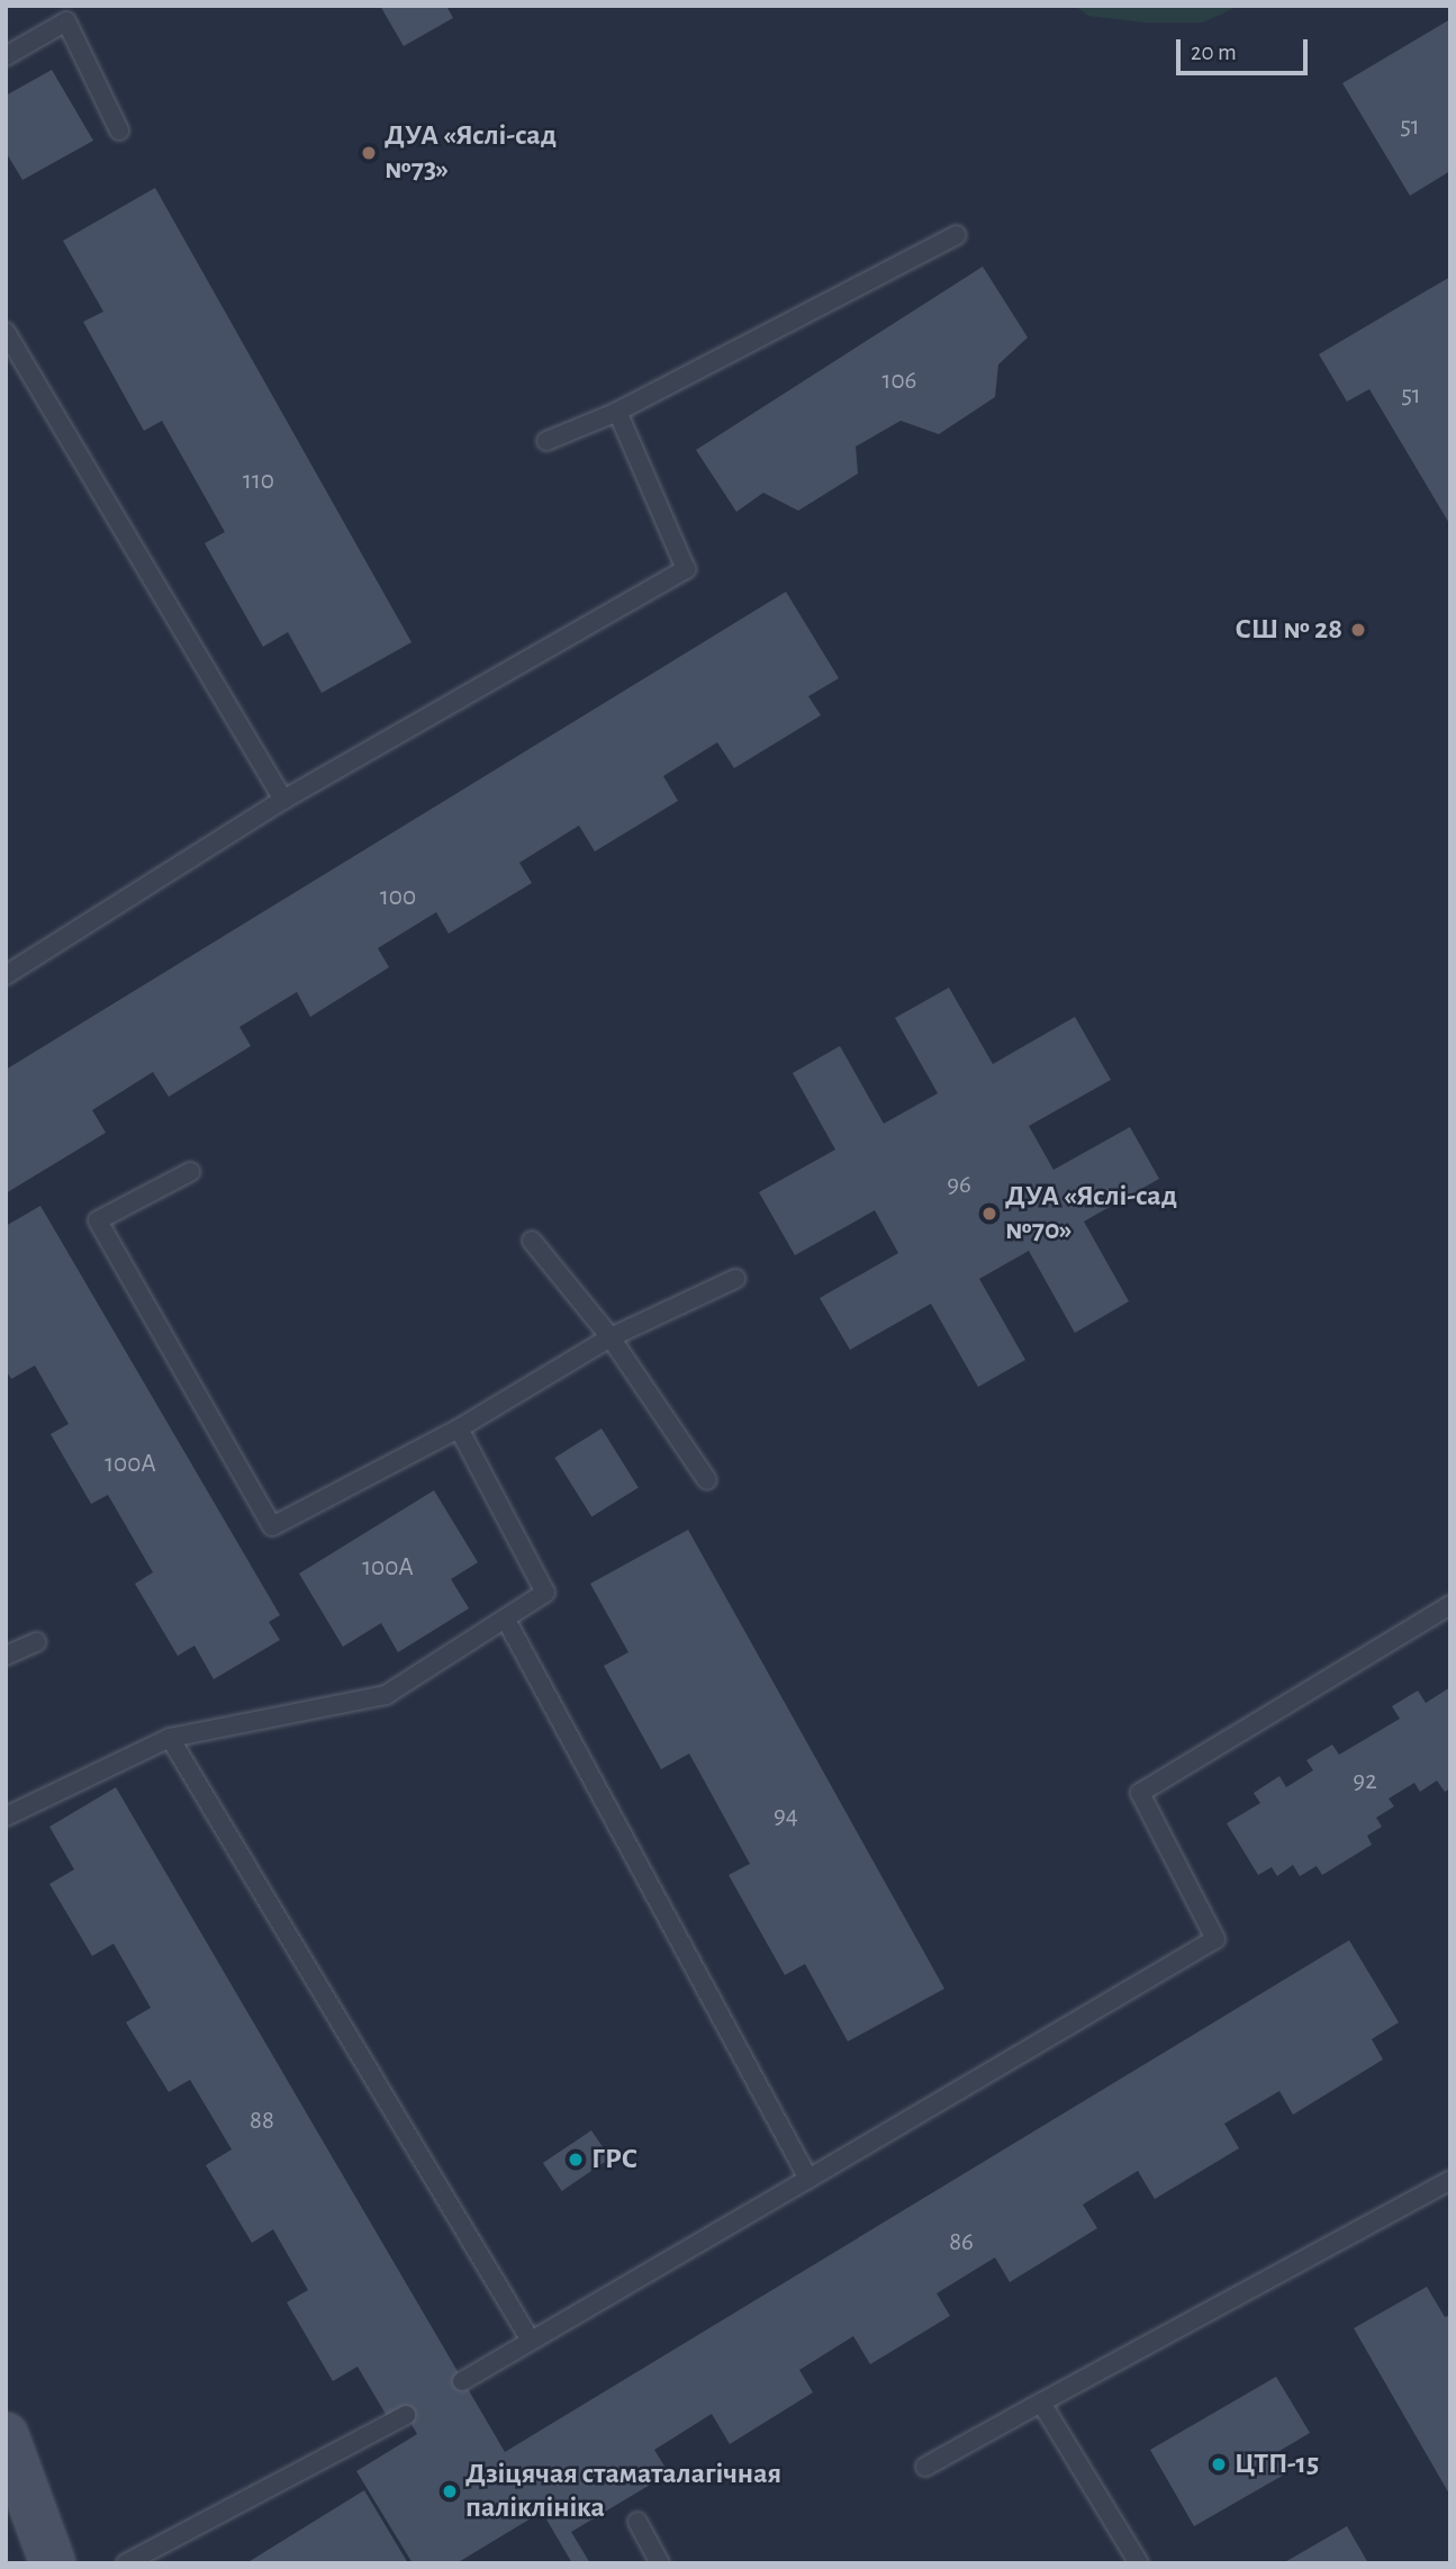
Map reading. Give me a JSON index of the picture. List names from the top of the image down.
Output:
{
  "places": [
    "ДУА «Яслі-сад №73»",
    "СШ № 28",
    "ДУА «Яслі-сад №70»",
    "ГРС",
    "ЦТП-15",
    "Дзіцячая стаматалагічная паліклініка"
  ],
  "house_numbers": [
    "51",
    "106",
    "51",
    "110",
    "100",
    "96",
    "100А",
    "100А",
    "92",
    "94",
    "88",
    "86"
  ],
  "scale_bar": "20 m"
}
